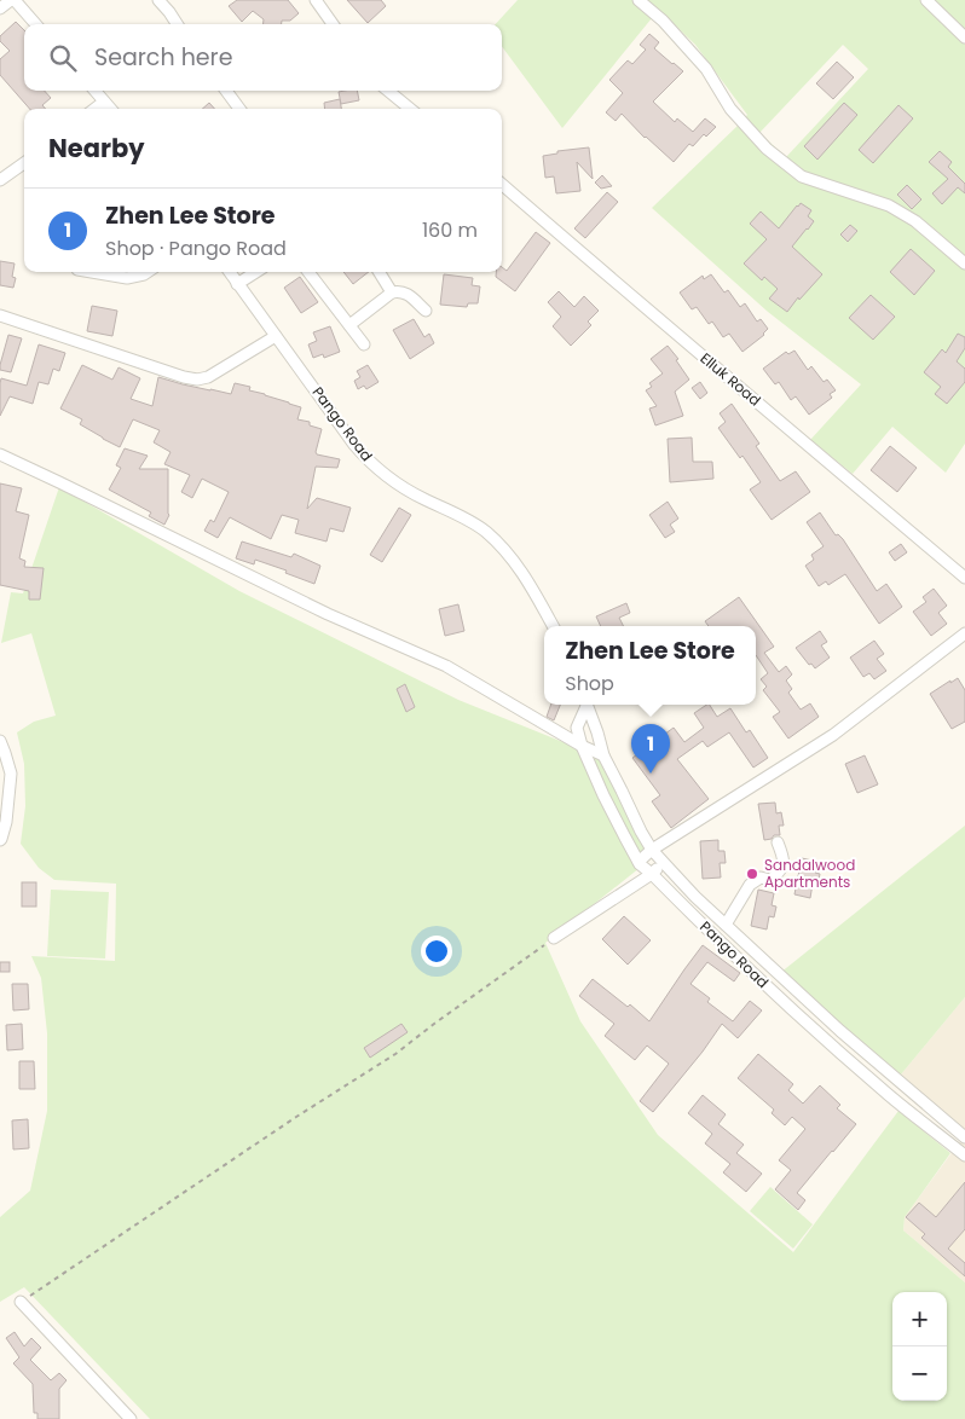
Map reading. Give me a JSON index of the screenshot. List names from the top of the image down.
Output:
{
  "streets": {
    "street": ["Elluk Road", "Pango Road"]
  },
  "places": ["Sandalwood Apartments"],
  "page": {
    "search": "Search here",
    "heading": "Nearby",
    "list": [
      {
        "mark": "1",
        "name": "Zhen Lee Store",
        "note": "Shop · Pango Road",
        "value": "160 m"
      }
    ],
    "popup": ["Zhen Lee Store", "Shop"],
    "pins": "1",
    "map_buttons": ["+", "−"]
  }
}
